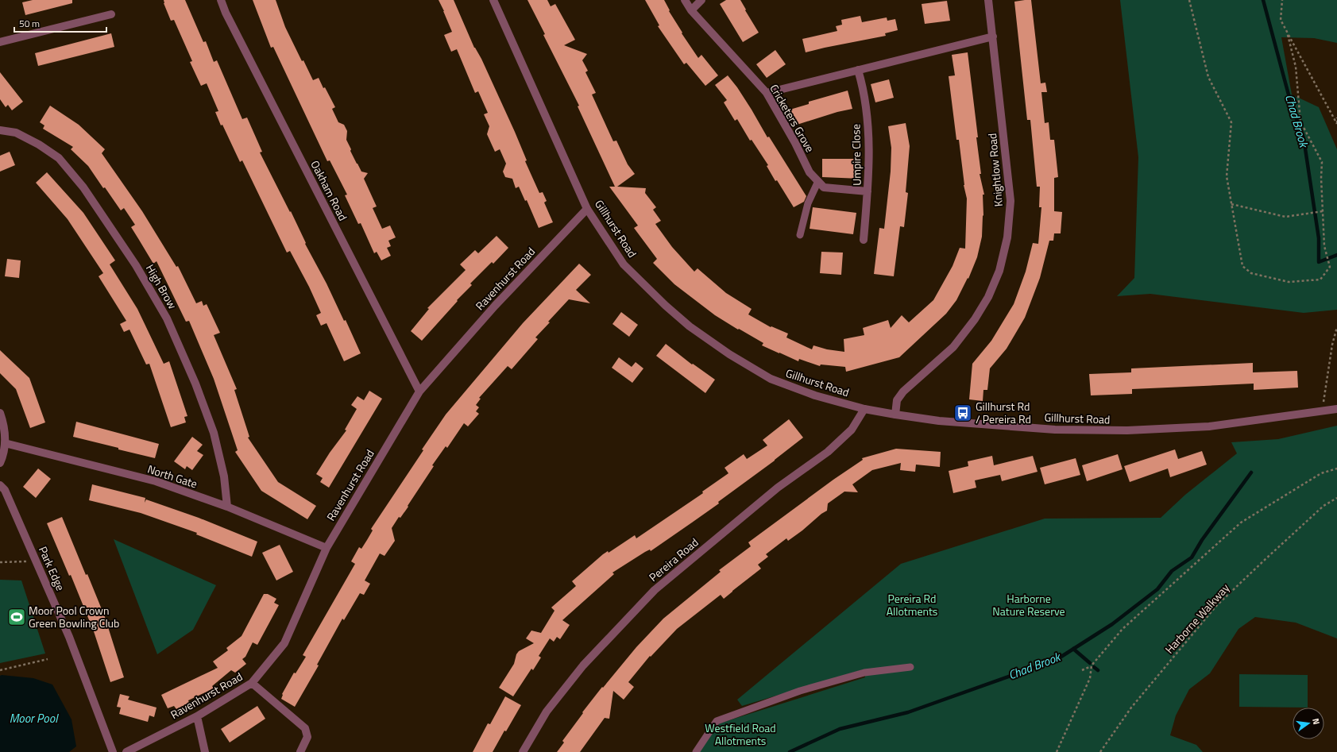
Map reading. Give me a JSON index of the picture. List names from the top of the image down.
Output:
{
  "streets": {
    "street": [
      "Cricketers Grove",
      "Umpire Close",
      "Knightlow Road",
      "Oakham Road",
      "Gillhurst Road",
      "Ravenhurst Road",
      "High Brow",
      "North Gate",
      "Pereira Road",
      "Park Edge"
    ],
    "path": ["Harborne Walkway"]
  },
  "crossings": [
    ["Cricketers Grove", "Umpire Close"],
    ["Knightlow Road", "Gillhurst Road"],
    ["Oakham Road", "Ravenhurst Road"],
    ["Gillhurst Road", "Ravenhurst Road"],
    ["Gillhurst Road", "Pereira Road"],
    ["Ravenhurst Road", "North Gate"],
    ["High Brow", "North Gate"]
  ],
  "water": ["Chad Brook", "Moor Pool"],
  "parks": ["Pereira Rd Allotments", "Harborne Nature Reserve", "Westfield Road Allotments"],
  "places": {
    "bus stop": ["Gillhurst Rd / Pereira Rd"],
    "sports": ["Moor Pool Crown Green Bowling Club"]
  },
  "scale_bar": "50 m",
  "north": "right"
}
